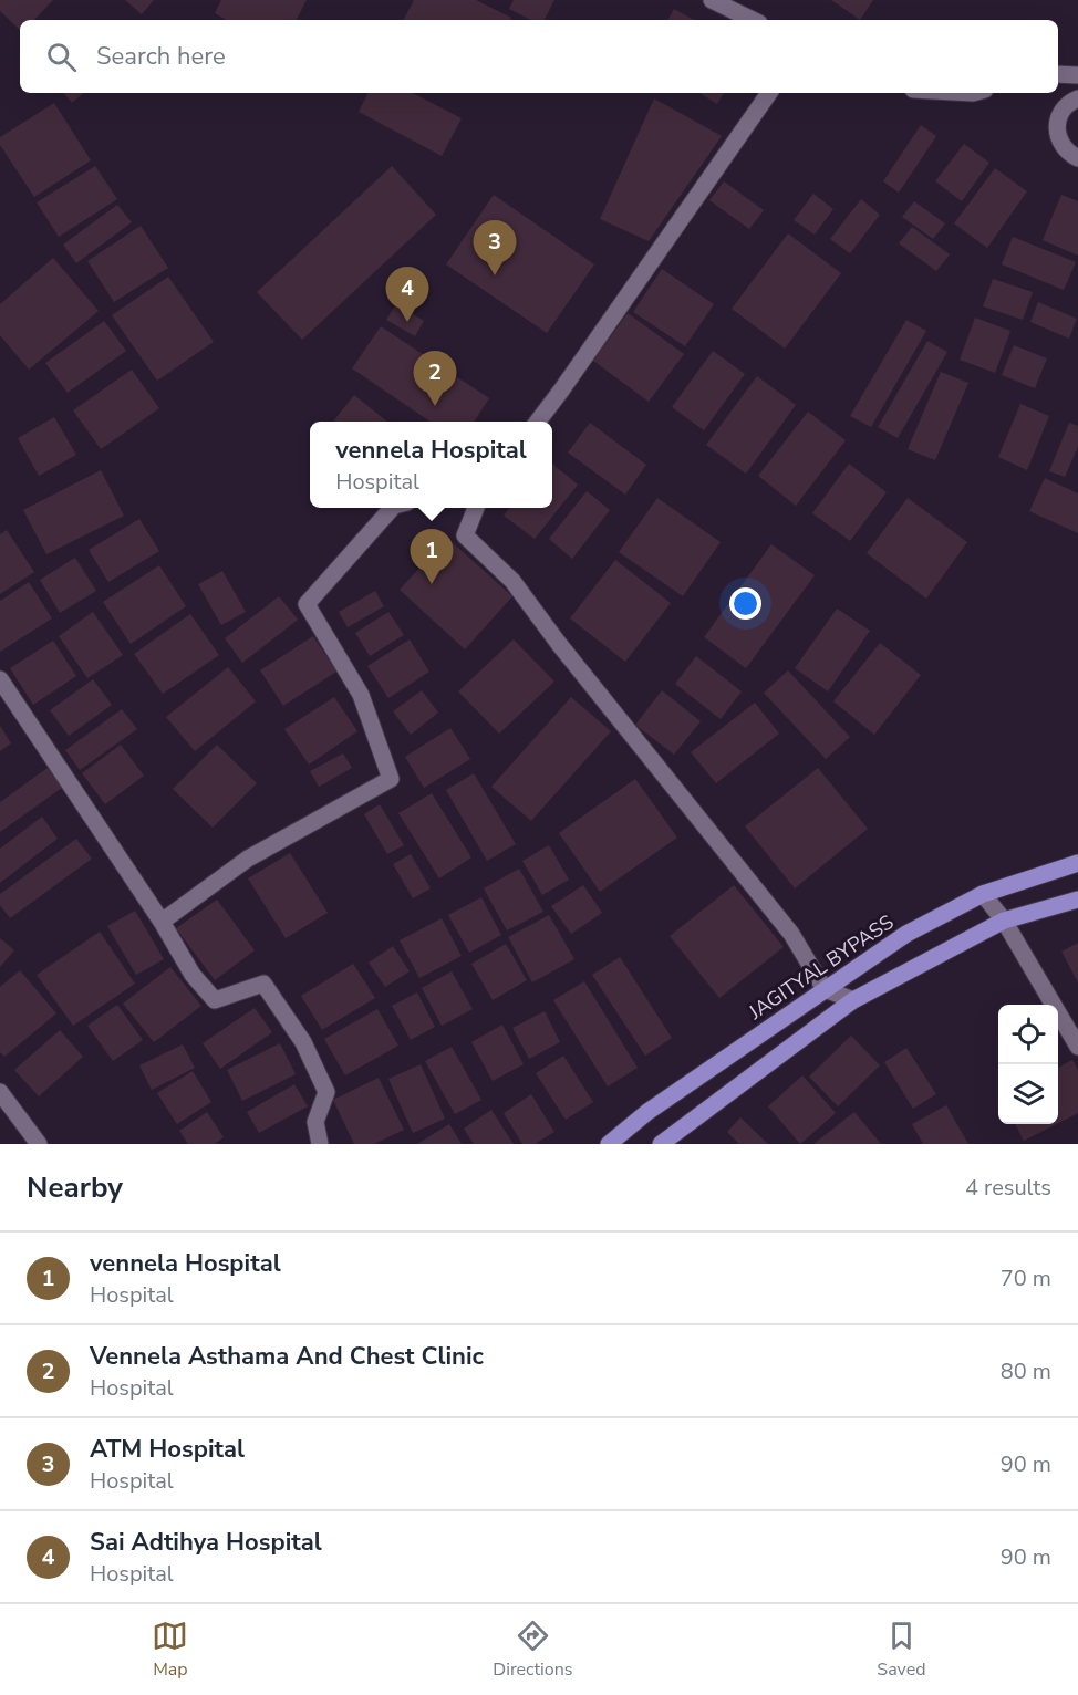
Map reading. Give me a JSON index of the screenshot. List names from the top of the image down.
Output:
{
  "streets": {
    "main road": ["JAGITYAL BYPASS"]
  },
  "page": {
    "search": "Search here",
    "pins": [
      "3",
      "4",
      "2",
      "1"
    ],
    "popup": ["vennela Hospital", "Hospital"],
    "heading": ["Nearby", "4 results"],
    "list": [
      {
        "mark": "1",
        "name": "vennela Hospital",
        "note": "Hospital",
        "value": "70 m"
      },
      {
        "mark": "2",
        "name": "Vennela Asthama And Chest Clinic",
        "note": "Hospital",
        "value": "80 m"
      },
      {
        "mark": "3",
        "name": "ATM Hospital",
        "note": "Hospital",
        "value": "90 m"
      },
      {
        "mark": "4",
        "name": "Sai Adtihya Hospital",
        "note": "Hospital",
        "value": "90 m"
      }
    ],
    "nav": ["Map", "Directions", "Saved"]
  }
}
